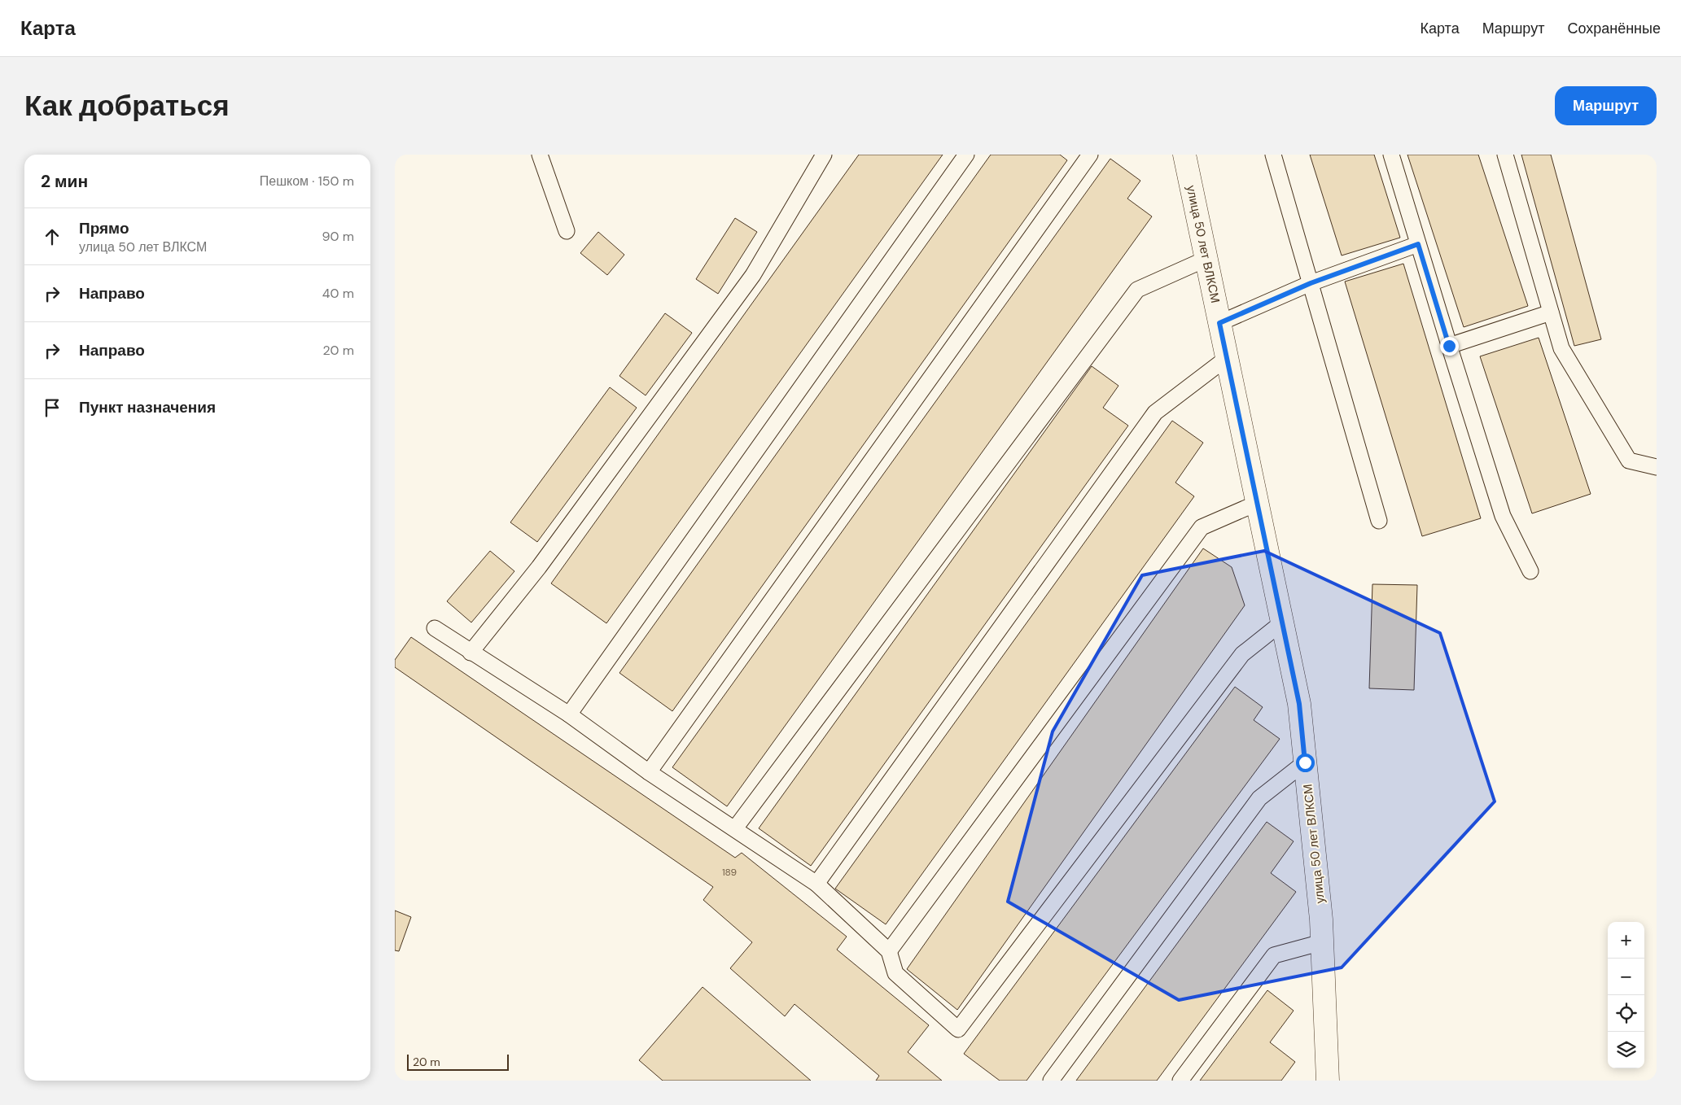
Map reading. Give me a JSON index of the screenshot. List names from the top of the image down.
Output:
{
  "streets": {
    "street": ["улица 50 лет ВЛКСМ"]
  },
  "house_numbers": ["189"],
  "scale_bar": "20 m",
  "page": {
    "header": "Карта",
    "nav": ["Карта", "Маршрут", "Сохранённые"],
    "buttons": "Маршрут",
    "title": "Как добраться",
    "heading": ["2 мин", "Пешком · 150 m"],
    "list": [
      ["Прямо", "улица 50 лет ВЛКСМ", "90 m"],
      ["Направо", "40 m"],
      ["Направо", "20 m"],
      "Пункт назначения"
    ],
    "map_buttons": ["+", "−"],
    "scale": "20 m"
  }
}
